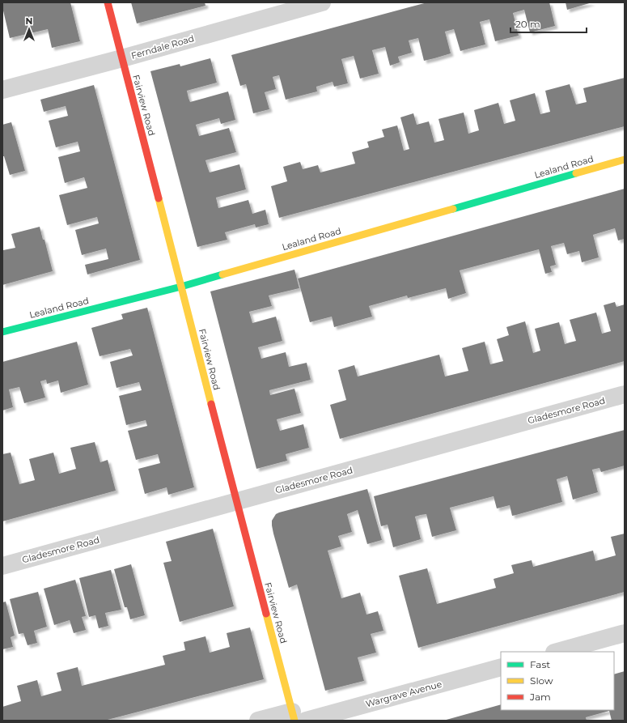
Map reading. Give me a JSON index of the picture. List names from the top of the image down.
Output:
{
  "streets": {
    "street": [
      "Ferndale Road",
      "Fairview Road",
      "Lealand Road",
      "Gladesmore Road",
      "Wargrave Avenue"
    ]
  },
  "crossings": [
    ["Ferndale Road", "Fairview Road"],
    ["Fairview Road", "Lealand Road"],
    ["Fairview Road", "Gladesmore Road"],
    ["Fairview Road", "Wargrave Avenue"]
  ],
  "legend": ["Fast", "Slow", "Jam"],
  "scale_bar": "20 m",
  "north": "top"
}
